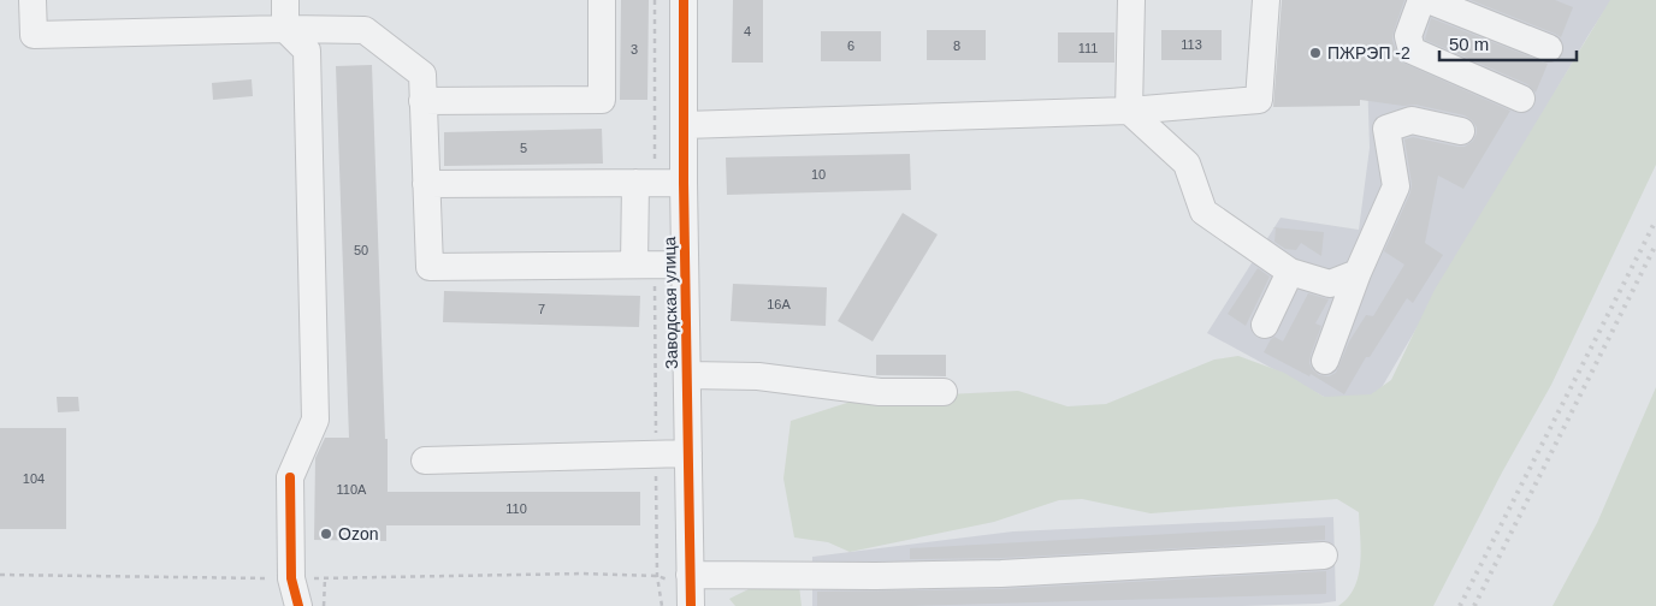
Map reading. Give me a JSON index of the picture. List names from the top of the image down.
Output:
{
  "streets": {
    "street": ["Заводская улица"]
  },
  "places": ["ПЖРЭП -2", "Ozon"],
  "house_numbers": [
    "4",
    "113",
    "6",
    "8",
    "111",
    "3",
    "5",
    "10",
    "50",
    "16А",
    "7",
    "104",
    "110А",
    "110"
  ],
  "scale_bar": "50 m"
}
